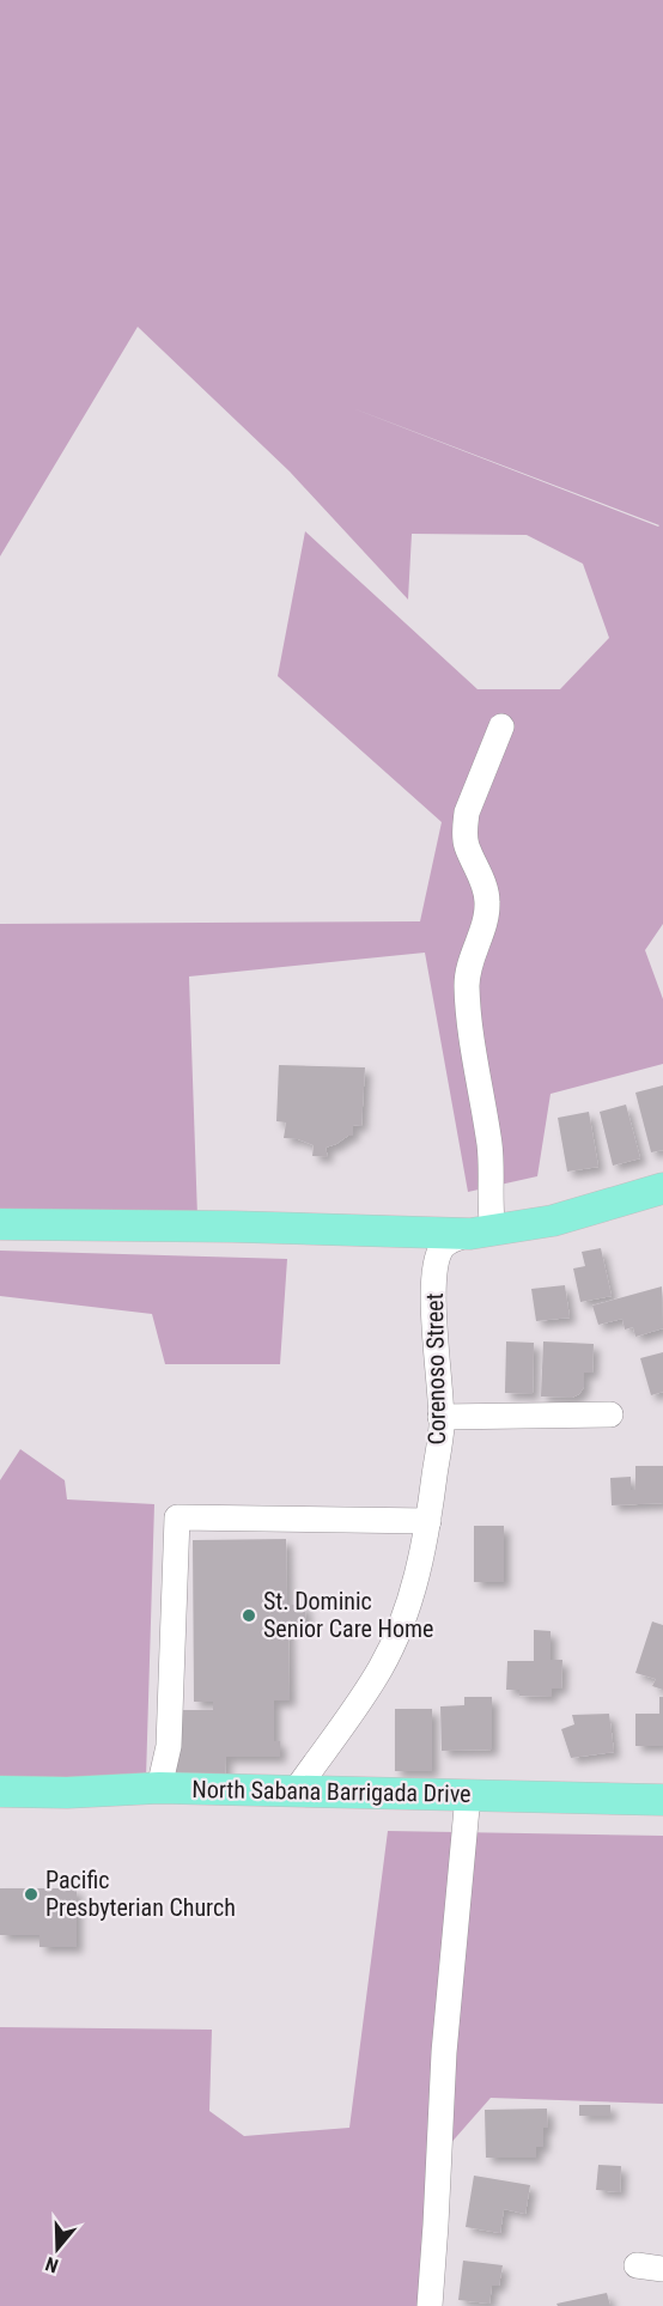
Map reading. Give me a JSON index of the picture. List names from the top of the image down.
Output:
{
  "streets": {
    "main road": ["North Sabana Barrigada Drive"],
    "street": ["Corenoso Street"]
  },
  "crossings": [
    ["Corenoso Street", "North Sabana Barrigada Drive"]
  ],
  "places": ["St. Dominic Senior Care Home", "Pacific Presbyterian Church"],
  "north": "bottom"
}
